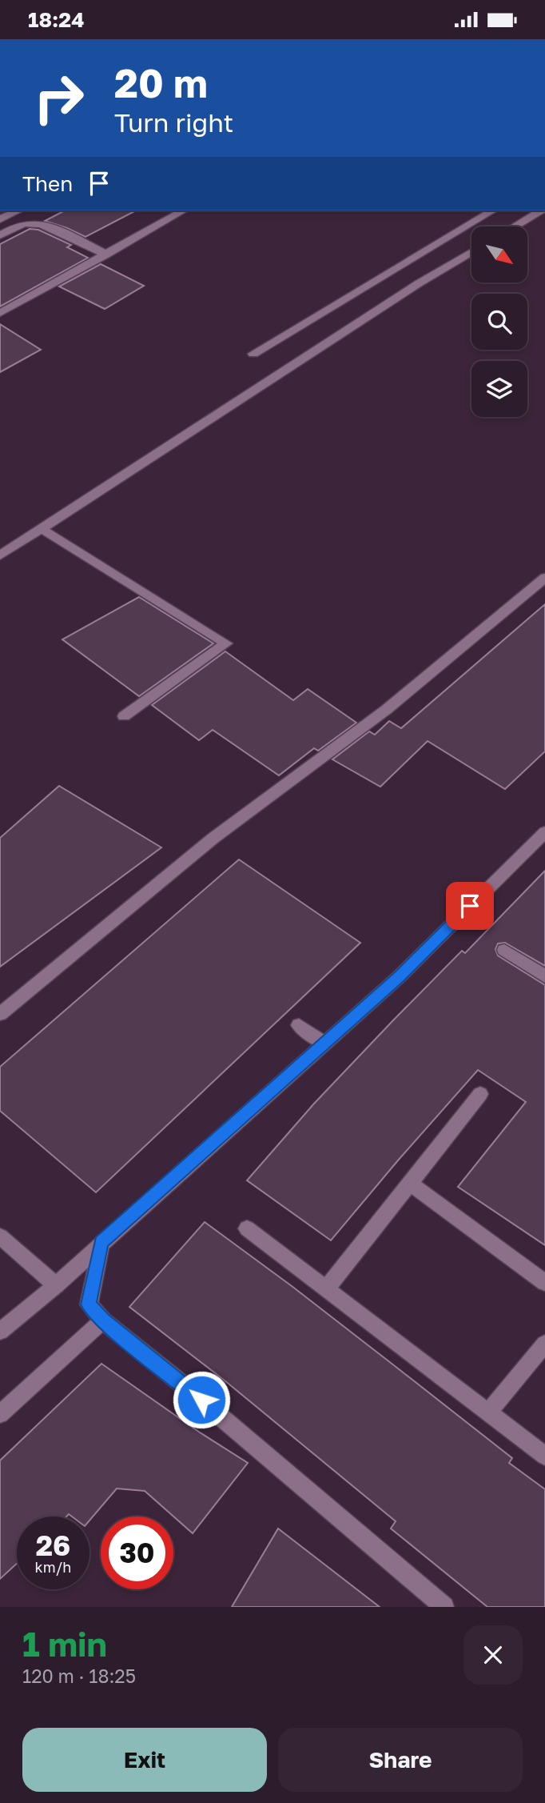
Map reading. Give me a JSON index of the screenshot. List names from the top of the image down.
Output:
{
  "north": "bottom right",
  "page": {
    "status": "18:24",
    "turn": ["20 m", "Turn right"],
    "then": "Then",
    "speed": "26 km/h",
    "limit": "30",
    "heading": ["1 min", "120 m · 18:25"],
    "buttons": ["Exit", "Share"]
  }
}
